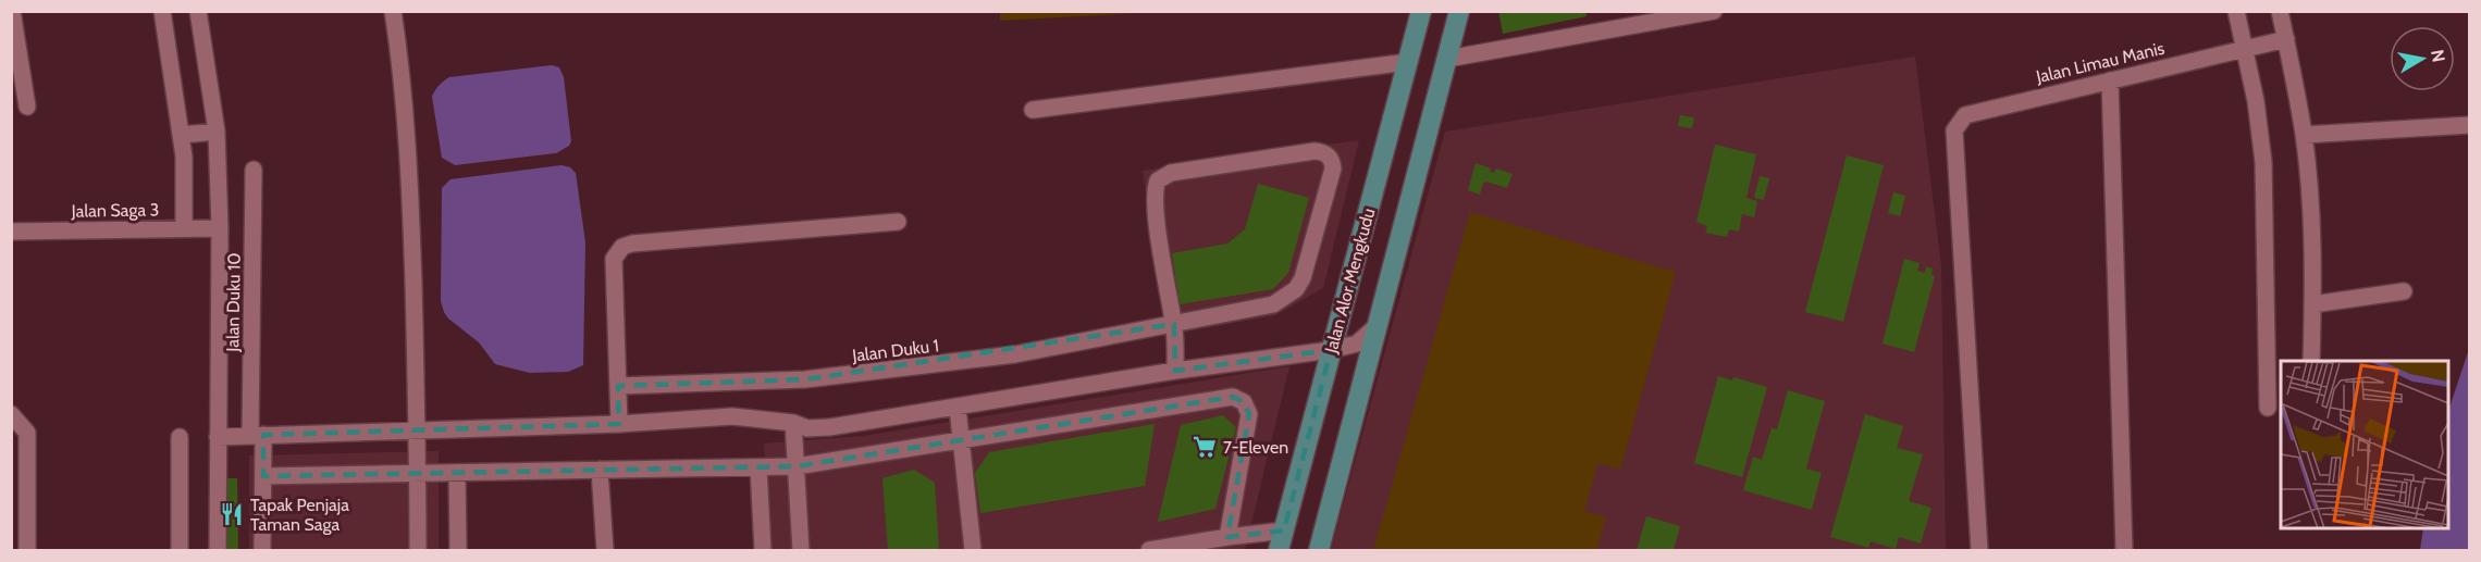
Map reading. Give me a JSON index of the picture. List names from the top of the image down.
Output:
{
  "streets": {
    "main road": ["Jalan Alor Mengkudu"],
    "street": [
      "Jalan Limau Manis",
      "Jalan Saga 3",
      "Jalan Duku 10",
      "Jalan Duku 1"
    ]
  },
  "places": {
    "supermarket": ["7-Eleven"],
    "restaurant": ["Tapak Penjaja Taman Saga"]
  },
  "north": "right"
}
